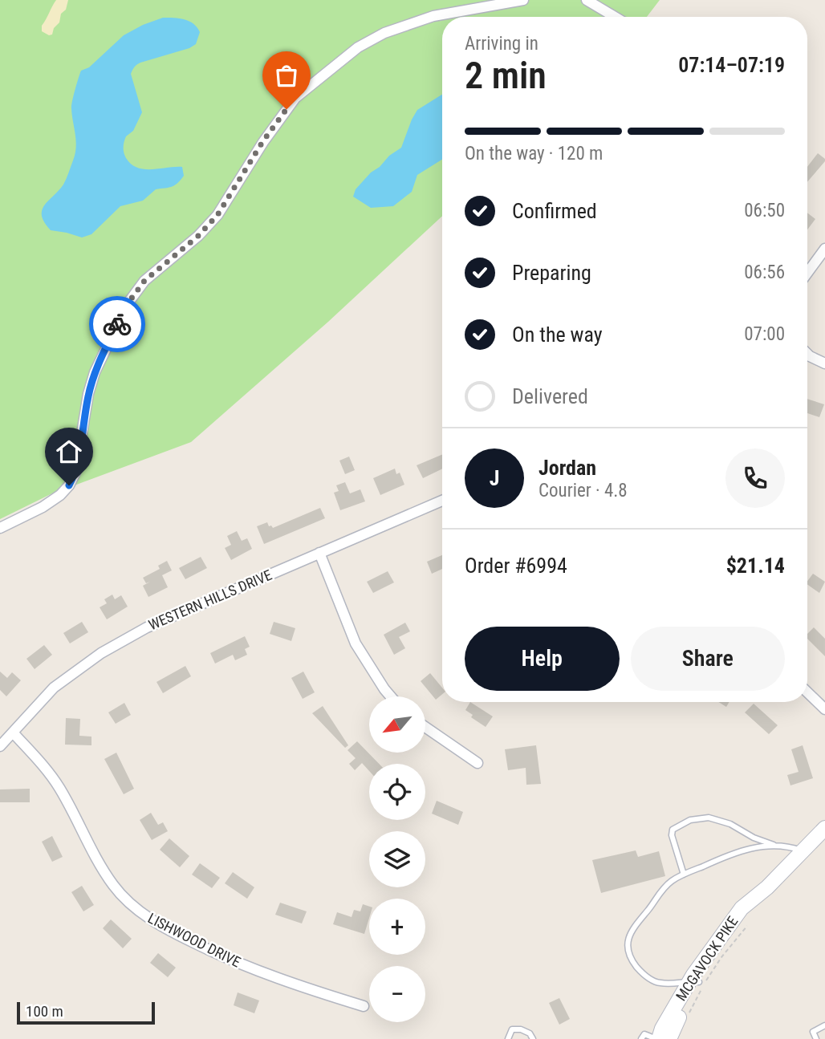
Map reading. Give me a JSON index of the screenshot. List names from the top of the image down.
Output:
{
  "streets": {
    "main road": ["MCGAVOCK PIKE"],
    "street": ["WESTERN HILLS DRIVE", "LISHWOOD DRIVE"]
  },
  "crossings": [
    ["WESTERN HILLS DRIVE", "LISHWOOD DRIVE"]
  ],
  "scale_bar": "100 m",
  "north": "bottom left",
  "page": {
    "heading": ["2 min", "Arriving in", "07:14–07:19"],
    "panel": [
      "Jordan",
      "Courier · 4.8",
      "Order #6994",
      "$21.14"
    ],
    "bar": "On the way · 120 m",
    "list": [
      ["Confirmed", "06:50"],
      ["Preparing", "06:56"],
      ["On the way", "07:00"],
      "Delivered"
    ],
    "round": "J",
    "buttons": ["Help", "Share"],
    "map_buttons": ["+", "−"],
    "scale": "100 m"
  }
}
